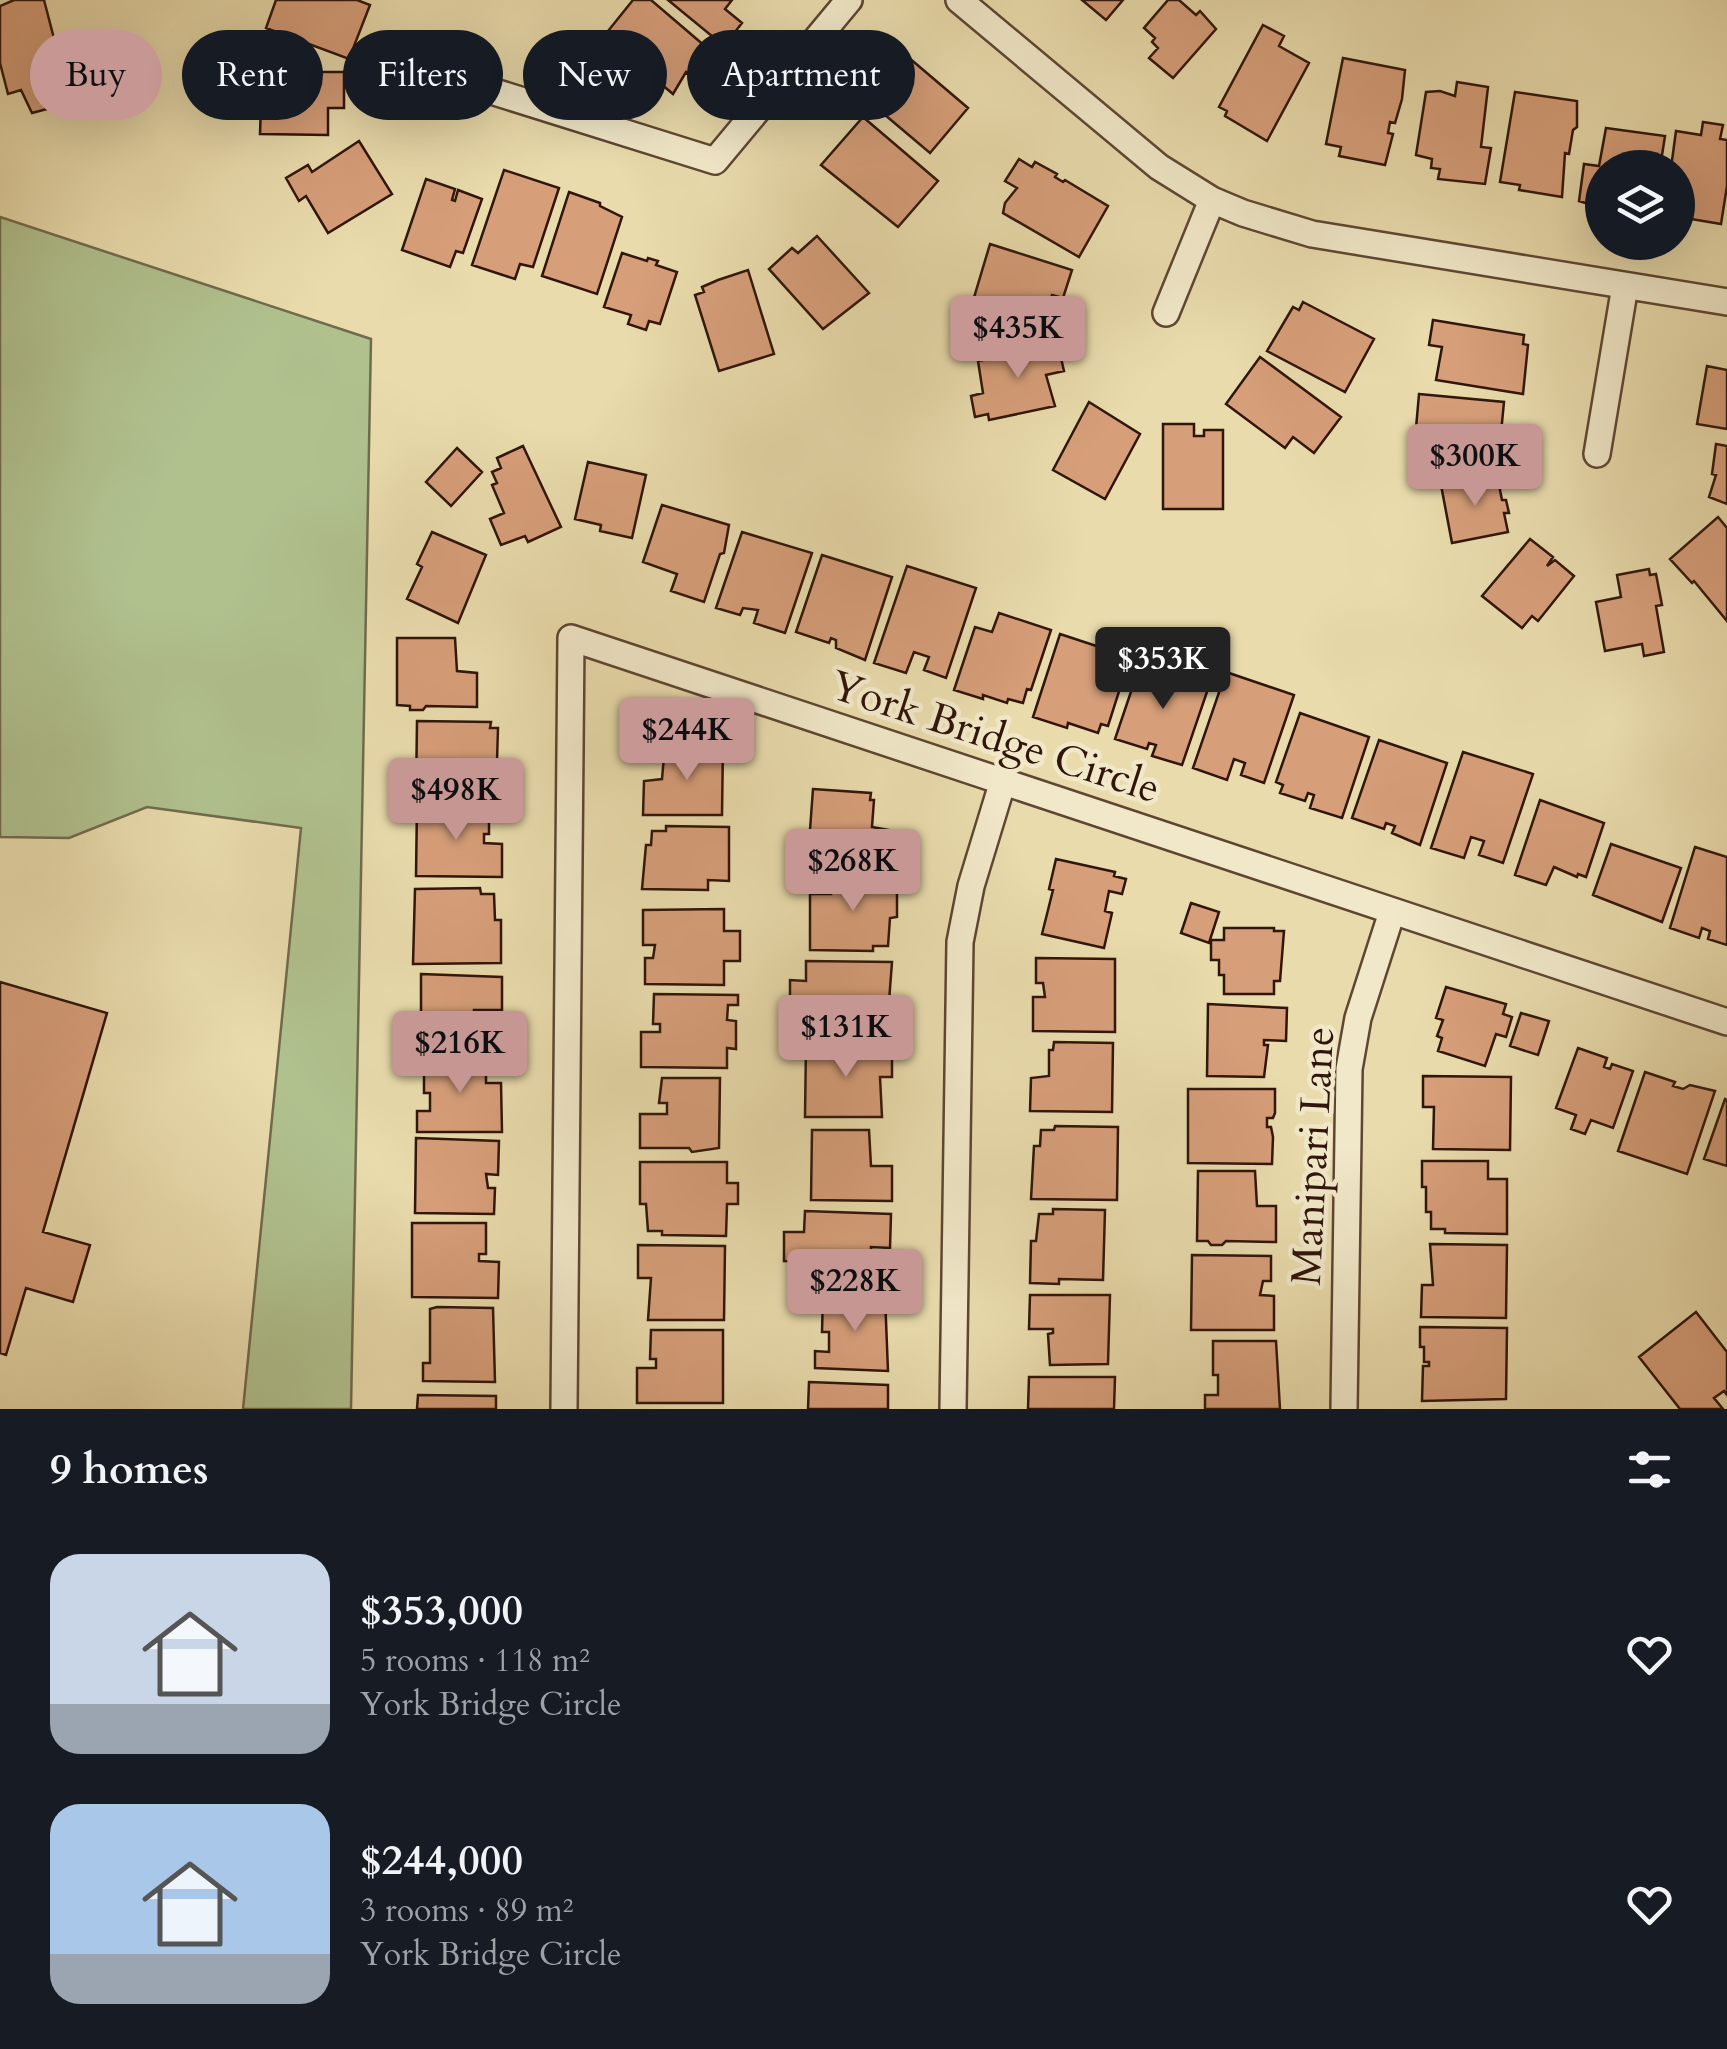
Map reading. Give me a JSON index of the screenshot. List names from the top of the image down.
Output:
{
  "streets": {
    "street": ["York Bridge Circle", "Manipari Lane"]
  },
  "crossings": [
    ["York Bridge Circle", "Manipari Lane"]
  ],
  "page": {
    "chip": [
      "Buy",
      "Rent",
      "Filters",
      "New",
      "Apartment"
    ],
    "price": [
      "$435K",
      "$300K",
      "$353K",
      "$244K",
      "$498K",
      "$268K",
      "$131K",
      "$216K",
      "$228K"
    ],
    "heading": "9 homes",
    "list": [
      {
        "name": "$353,000",
        "note": "5 rooms · 118 m² · York Bridge Circle"
      },
      {
        "name": "$244,000",
        "note": "3 rooms · 89 m² · York Bridge Circle"
      }
    ]
  }
}
